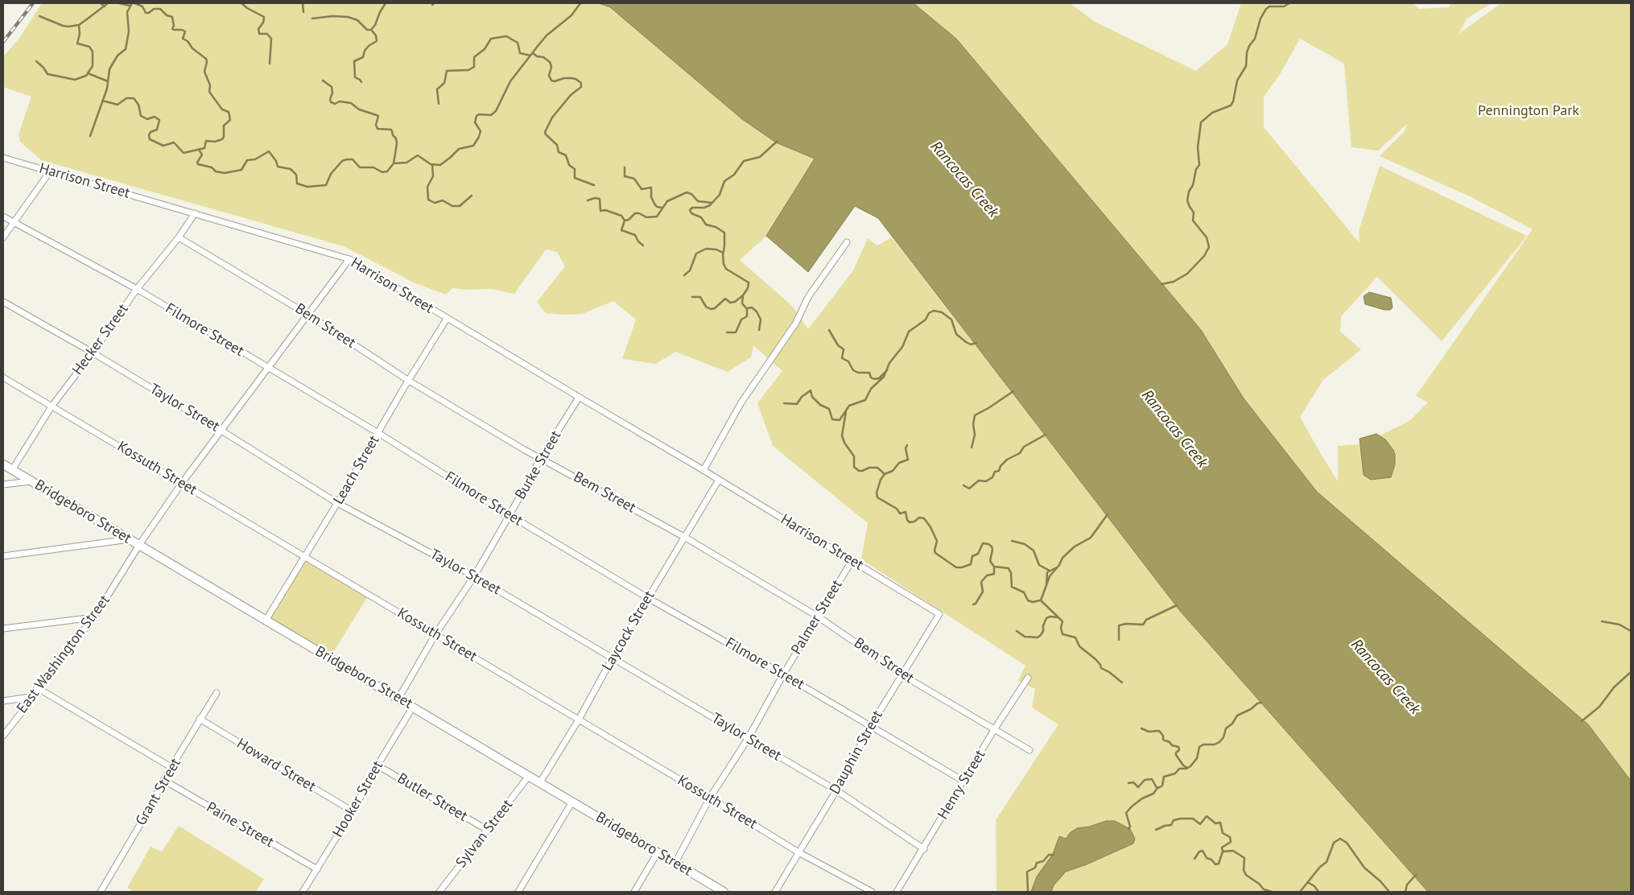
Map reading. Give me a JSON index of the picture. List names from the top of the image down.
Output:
{
  "streets": {
    "main road": ["Bridgeboro Street"],
    "street": [
      "Harrison Street",
      "Bem Street",
      "Filmore Street",
      "Hecker Street",
      "Taylor Street",
      "Burke Street",
      "Kossuth Street",
      "Leach Street",
      "Palmer Street",
      "Laycock Street",
      "East Washington Street",
      "Dauphin Street",
      "Howard Street",
      "Henry Street",
      "Grant Street",
      "Butler Street",
      "Hooker Street",
      "Paine Street",
      "Sylvan Street"
    ]
  },
  "crossings": [
    ["Harrison Street", "Hecker Street"],
    ["Harrison Street", "Burke Street"],
    ["Harrison Street", "Leach Street"],
    ["Harrison Street", "Palmer Street"],
    ["Harrison Street", "Laycock Street"],
    ["Harrison Street", "East Washington Street"],
    ["Harrison Street", "Dauphin Street"],
    ["Bem Street", "Hecker Street"],
    ["Bem Street", "Burke Street"],
    ["Bem Street", "Leach Street"],
    ["Bem Street", "Palmer Street"],
    ["Bem Street", "Laycock Street"],
    ["Bem Street", "East Washington Street"],
    ["Bem Street", "Dauphin Street"],
    ["Bem Street", "Henry Street"],
    ["Filmore Street", "Hecker Street"],
    ["Filmore Street", "Burke Street"],
    ["Filmore Street", "Leach Street"],
    ["Filmore Street", "Palmer Street"],
    ["Filmore Street", "Laycock Street"],
    ["Filmore Street", "East Washington Street"],
    ["Filmore Street", "Dauphin Street"],
    ["Filmore Street", "Henry Street"],
    ["Hecker Street", "Taylor Street"],
    ["Hecker Street", "Kossuth Street"],
    ["Hecker Street", "Bridgeboro Street"],
    ["Taylor Street", "Burke Street"],
    ["Taylor Street", "Leach Street"],
    ["Taylor Street", "Palmer Street"],
    ["Taylor Street", "Laycock Street"],
    ["Taylor Street", "East Washington Street"],
    ["Taylor Street", "Dauphin Street"],
    ["Taylor Street", "Henry Street"],
    ["Burke Street", "Kossuth Street"],
    ["Burke Street", "Bridgeboro Street"],
    ["Kossuth Street", "Leach Street"],
    ["Kossuth Street", "Palmer Street"],
    ["Kossuth Street", "Laycock Street"],
    ["Kossuth Street", "East Washington Street"],
    ["Kossuth Street", "Dauphin Street"],
    ["Leach Street", "Bridgeboro Street"],
    ["Bridgeboro Street", "Palmer Street"],
    ["Bridgeboro Street", "Laycock Street"],
    ["Bridgeboro Street", "East Washington Street"],
    ["Bridgeboro Street", "Hooker Street"],
    ["Bridgeboro Street", "Sylvan Street"],
    ["Howard Street", "Grant Street"],
    ["Howard Street", "Hooker Street"],
    ["Grant Street", "Paine Street"],
    ["Butler Street", "Hooker Street"],
    ["Butler Street", "Sylvan Street"],
    ["Hooker Street", "Paine Street"]
  ],
  "water": ["Rancocas Creek"],
  "parks": ["Pennington Park"]
}
